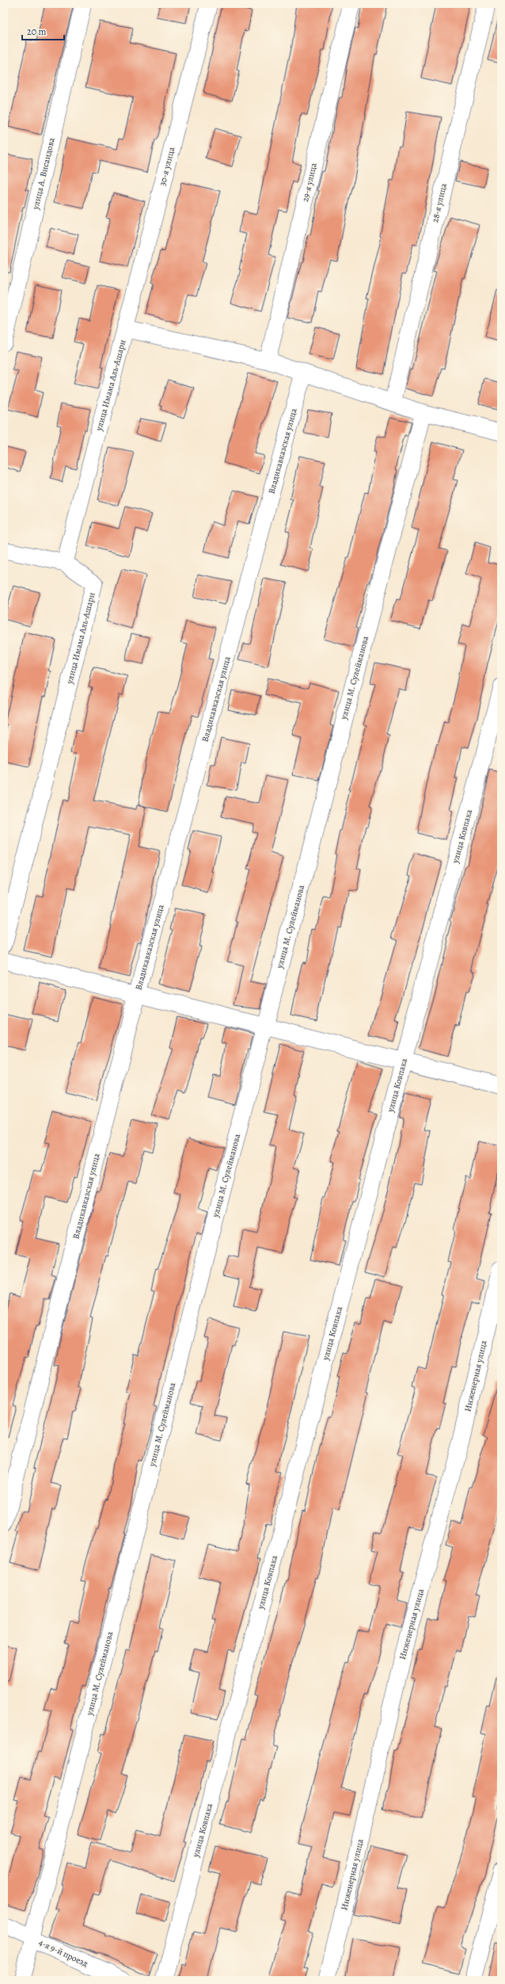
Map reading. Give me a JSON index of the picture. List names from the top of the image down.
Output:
{
  "streets": {
    "street": [
      "30-я улица",
      "улица А. Висаидова",
      "29-я улица",
      "28-я улица",
      "улица Имама Аль-Ашари",
      "Владикавказская улица",
      "улица М. Сулейманова",
      "улица Ковпака",
      "Инженерная улица",
      "4-я 9-й проезд"
    ]
  },
  "crossings": [
    ["30-я улица", "улица Имама Аль-Ашари"],
    ["улица М. Сулейманова", "4-я 9-й проезд"]
  ],
  "scale_bar": "20 m"
}
